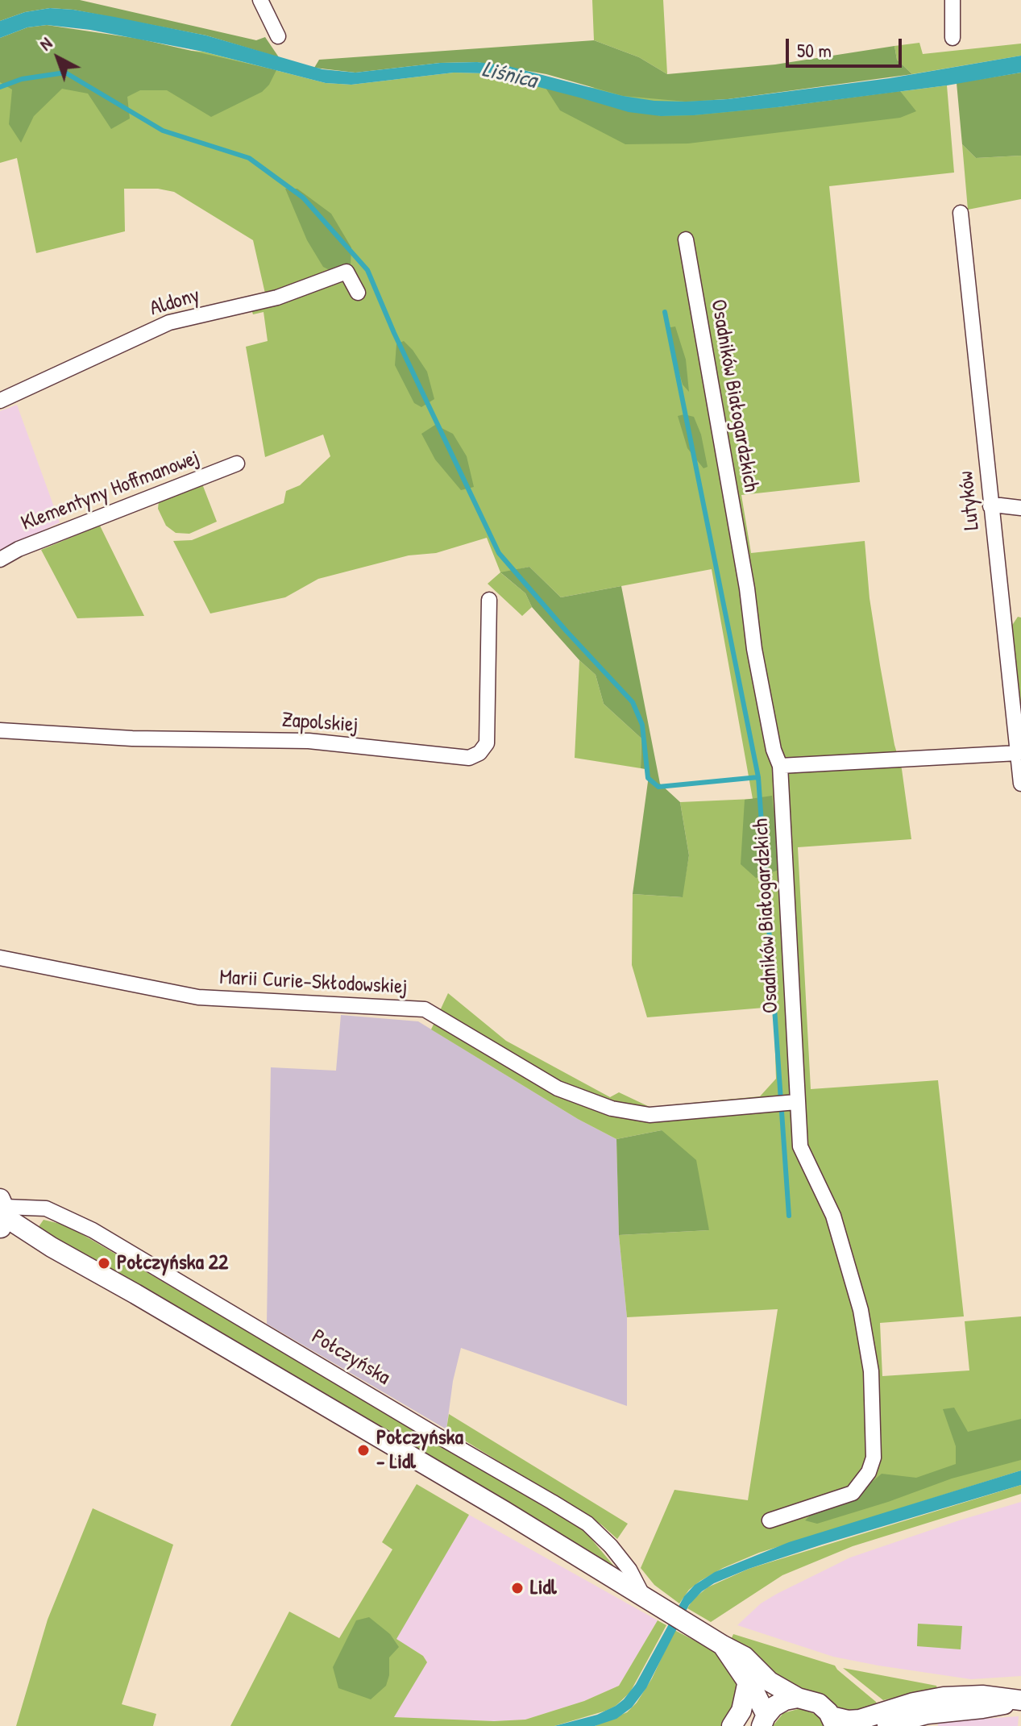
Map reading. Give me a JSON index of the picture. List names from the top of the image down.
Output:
{
  "streets": {
    "street": [
      "Aldony",
      "Osadników Białogardzkich",
      "Klementyny Hoffmanowej",
      "Lutyków",
      "Zapolskiej",
      "Marii Curie-Skłodowskiej",
      "Połczyńska"
    ]
  },
  "crossings": [
    ["Osadników Białogardzkich", "Marii Curie-Skłodowskiej"]
  ],
  "water": ["Liśnica"],
  "places": ["Połczyńska 22", "Połczyńska - Lidl", "Lidl"],
  "scale_bar": "50 m",
  "north": "top left"
}
